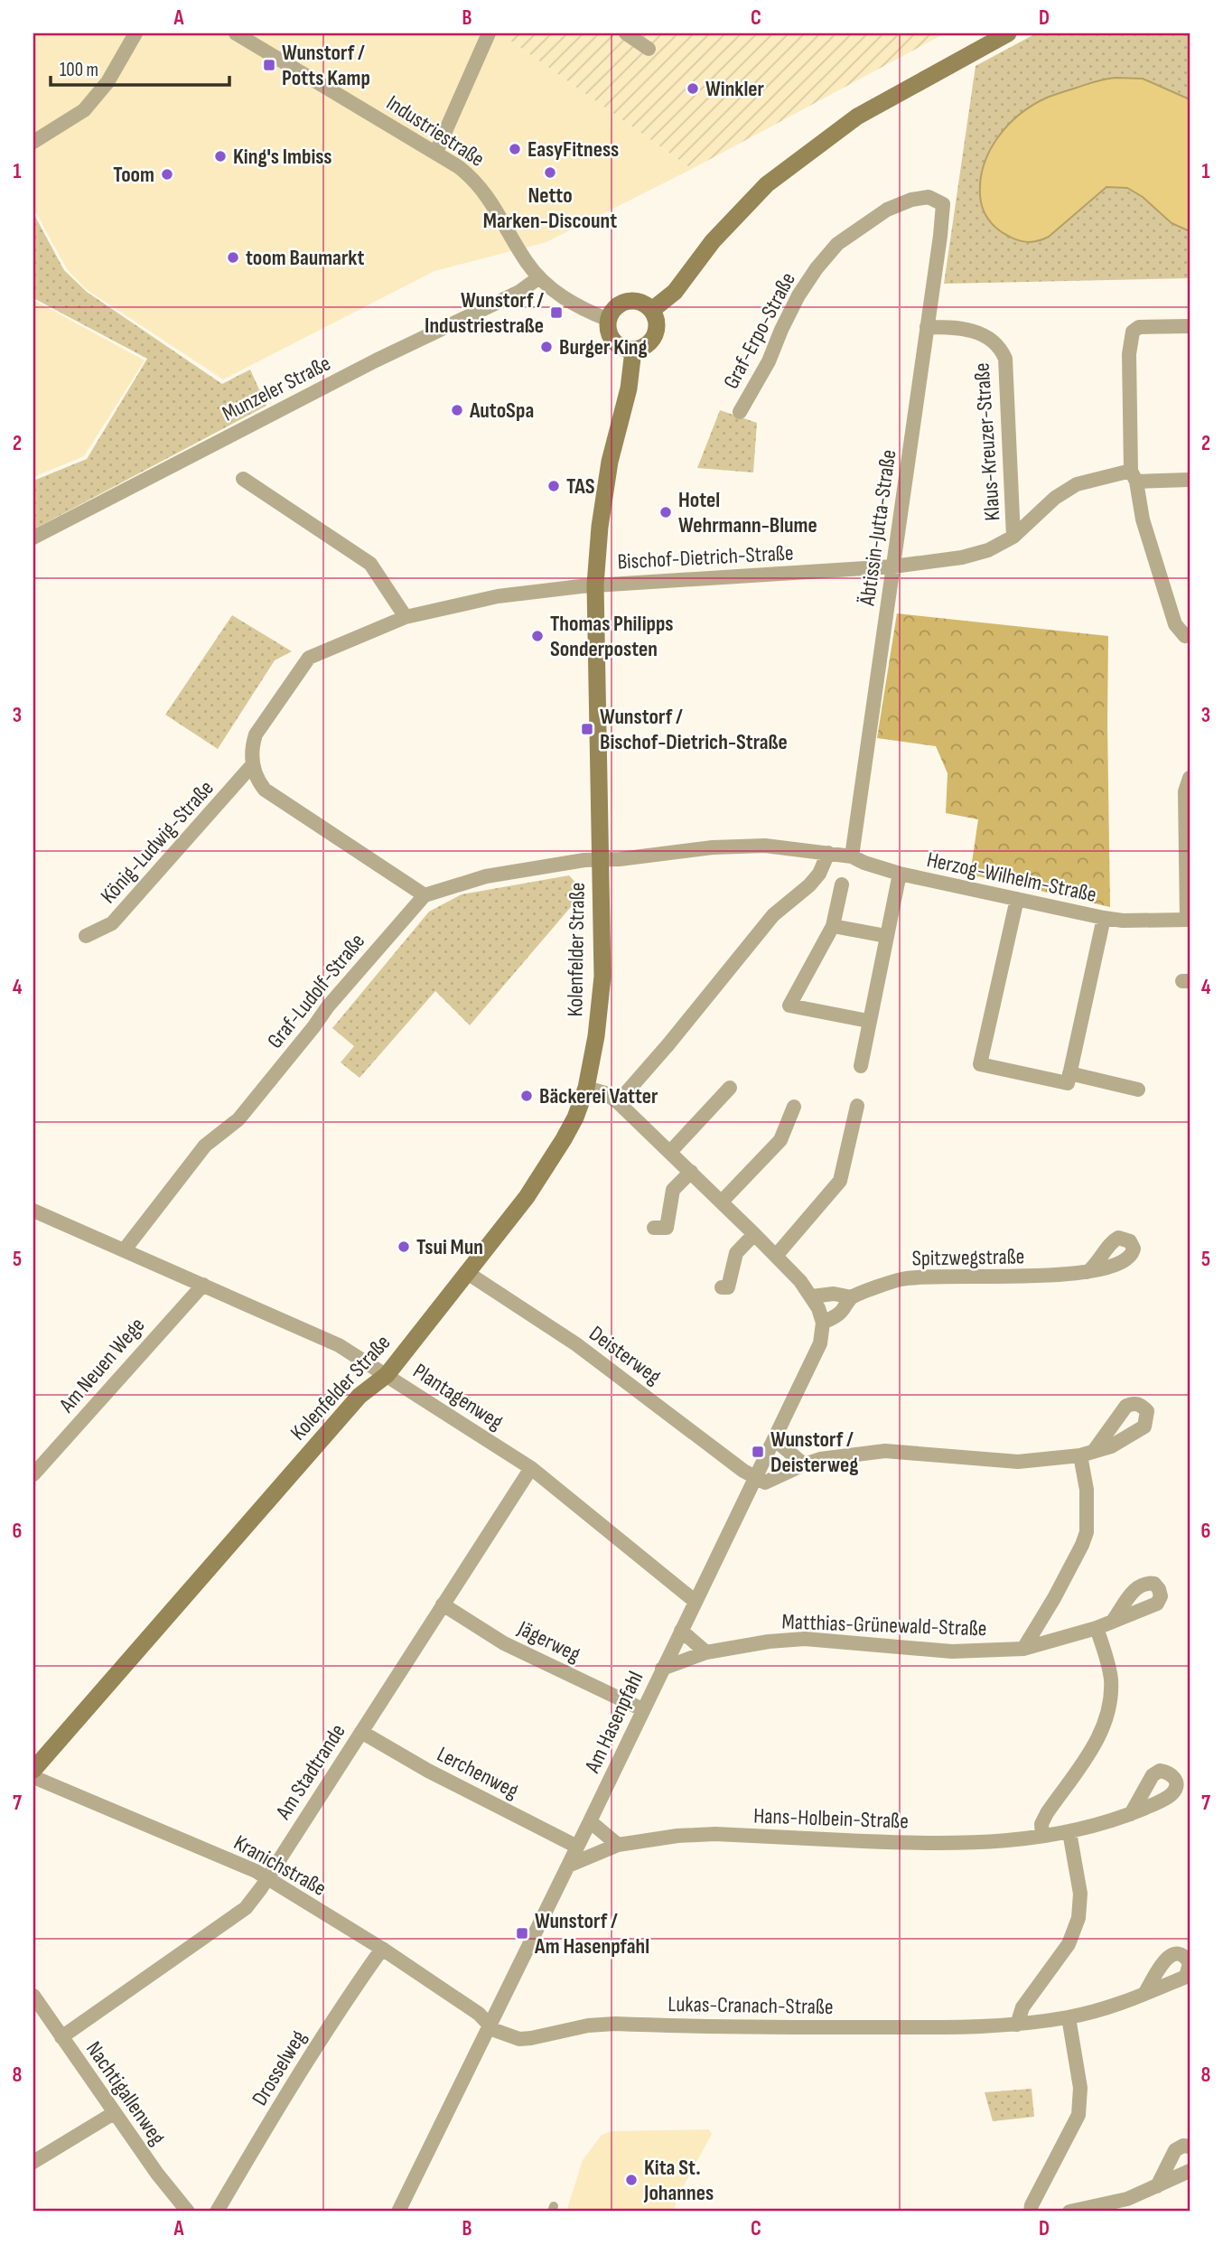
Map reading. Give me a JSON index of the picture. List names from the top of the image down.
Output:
{
  "streets": {
    "main road": ["Kolenfelder Straße"],
    "street": [
      "Industriestraße",
      "Graf-Erpo-Straße",
      "Munzeler Straße",
      "Klaus-Kreuzer-Straße",
      "Äbtissin-Jutta-Straße",
      "Bischof-Dietrich-Straße",
      "König-Ludwig-Straße",
      "Herzog-Wilhelm-Straße",
      "Graf-Ludolf-Straße",
      "Spitzwegstraße",
      "Deisterweg",
      "Am Neuen Wege",
      "Plantagenweg",
      "Matthias-Grünewald-Straße",
      "Jägerweg",
      "Am Hasenpfahl",
      "Am Stadtrande",
      "Lerchenweg",
      "Hans-Holbein-Straße",
      "Kranichstraße",
      "Lukas-Cranach-Straße",
      "Drosselweg",
      "Nachtigallenweg"
    ]
  },
  "crossings": [
    ["Industriestraße", "Munzeler Straße"],
    ["Industriestraße", "Kolenfelder Straße"],
    ["Graf-Erpo-Straße", "Äbtissin-Jutta-Straße"],
    ["Klaus-Kreuzer-Straße", "Äbtissin-Jutta-Straße"],
    ["Klaus-Kreuzer-Straße", "Bischof-Dietrich-Straße"],
    ["Äbtissin-Jutta-Straße", "Bischof-Dietrich-Straße"],
    ["Äbtissin-Jutta-Straße", "Herzog-Wilhelm-Straße"],
    ["Bischof-Dietrich-Straße", "Kolenfelder Straße"],
    ["Herzog-Wilhelm-Straße", "Kolenfelder Straße"],
    ["Kolenfelder Straße", "Deisterweg"],
    ["Kolenfelder Straße", "Plantagenweg"],
    ["Graf-Ludolf-Straße", "Plantagenweg"],
    ["Spitzwegstraße", "Am Hasenpfahl"],
    ["Deisterweg", "Am Hasenpfahl"],
    ["Am Neuen Wege", "Plantagenweg"],
    ["Plantagenweg", "Am Hasenpfahl"],
    ["Plantagenweg", "Am Stadtrande"],
    ["Matthias-Grünewald-Straße", "Am Hasenpfahl"],
    ["Jägerweg", "Am Hasenpfahl"],
    ["Jägerweg", "Am Stadtrande"],
    ["Am Hasenpfahl", "Lerchenweg"],
    ["Am Hasenpfahl", "Hans-Holbein-Straße"],
    ["Am Hasenpfahl", "Kranichstraße"],
    ["Am Hasenpfahl", "Lukas-Cranach-Straße"],
    ["Am Stadtrande", "Lerchenweg"],
    ["Am Stadtrande", "Kranichstraße"],
    ["Am Stadtrande", "Nachtigallenweg"],
    ["Kranichstraße", "Lukas-Cranach-Straße"],
    ["Kranichstraße", "Drosselweg"]
  ],
  "places": {
    "transit": [
      "Wunstorf / Potts Kamp",
      "Wunstorf / Industriestraße",
      "Wunstorf / Bischof-Dietrich-Straße",
      "Wunstorf / Deisterweg",
      "Wunstorf / Am Hasenpfahl"
    ],
    "other": [
      "Winkler",
      "EasyFitness",
      "King's Imbiss",
      "Netto Marken-Discount",
      "Toom",
      "toom Baumarkt",
      "Burger King",
      "AutoSpa",
      "TAS",
      "Hotel Wehrmann-Blume",
      "Thomas Philipps Sonderposten",
      "Bäckerei Vatter",
      "Tsui Mun",
      "Kita St. Johannes"
    ]
  },
  "scale_bar": "100 m",
  "grid": {
    "columns": [
      "A",
      "B",
      "C",
      "D"
    ],
    "rows": [
      "1",
      "2",
      "3",
      "4",
      "5",
      "6",
      "7",
      "8"
    ]
  }
}
